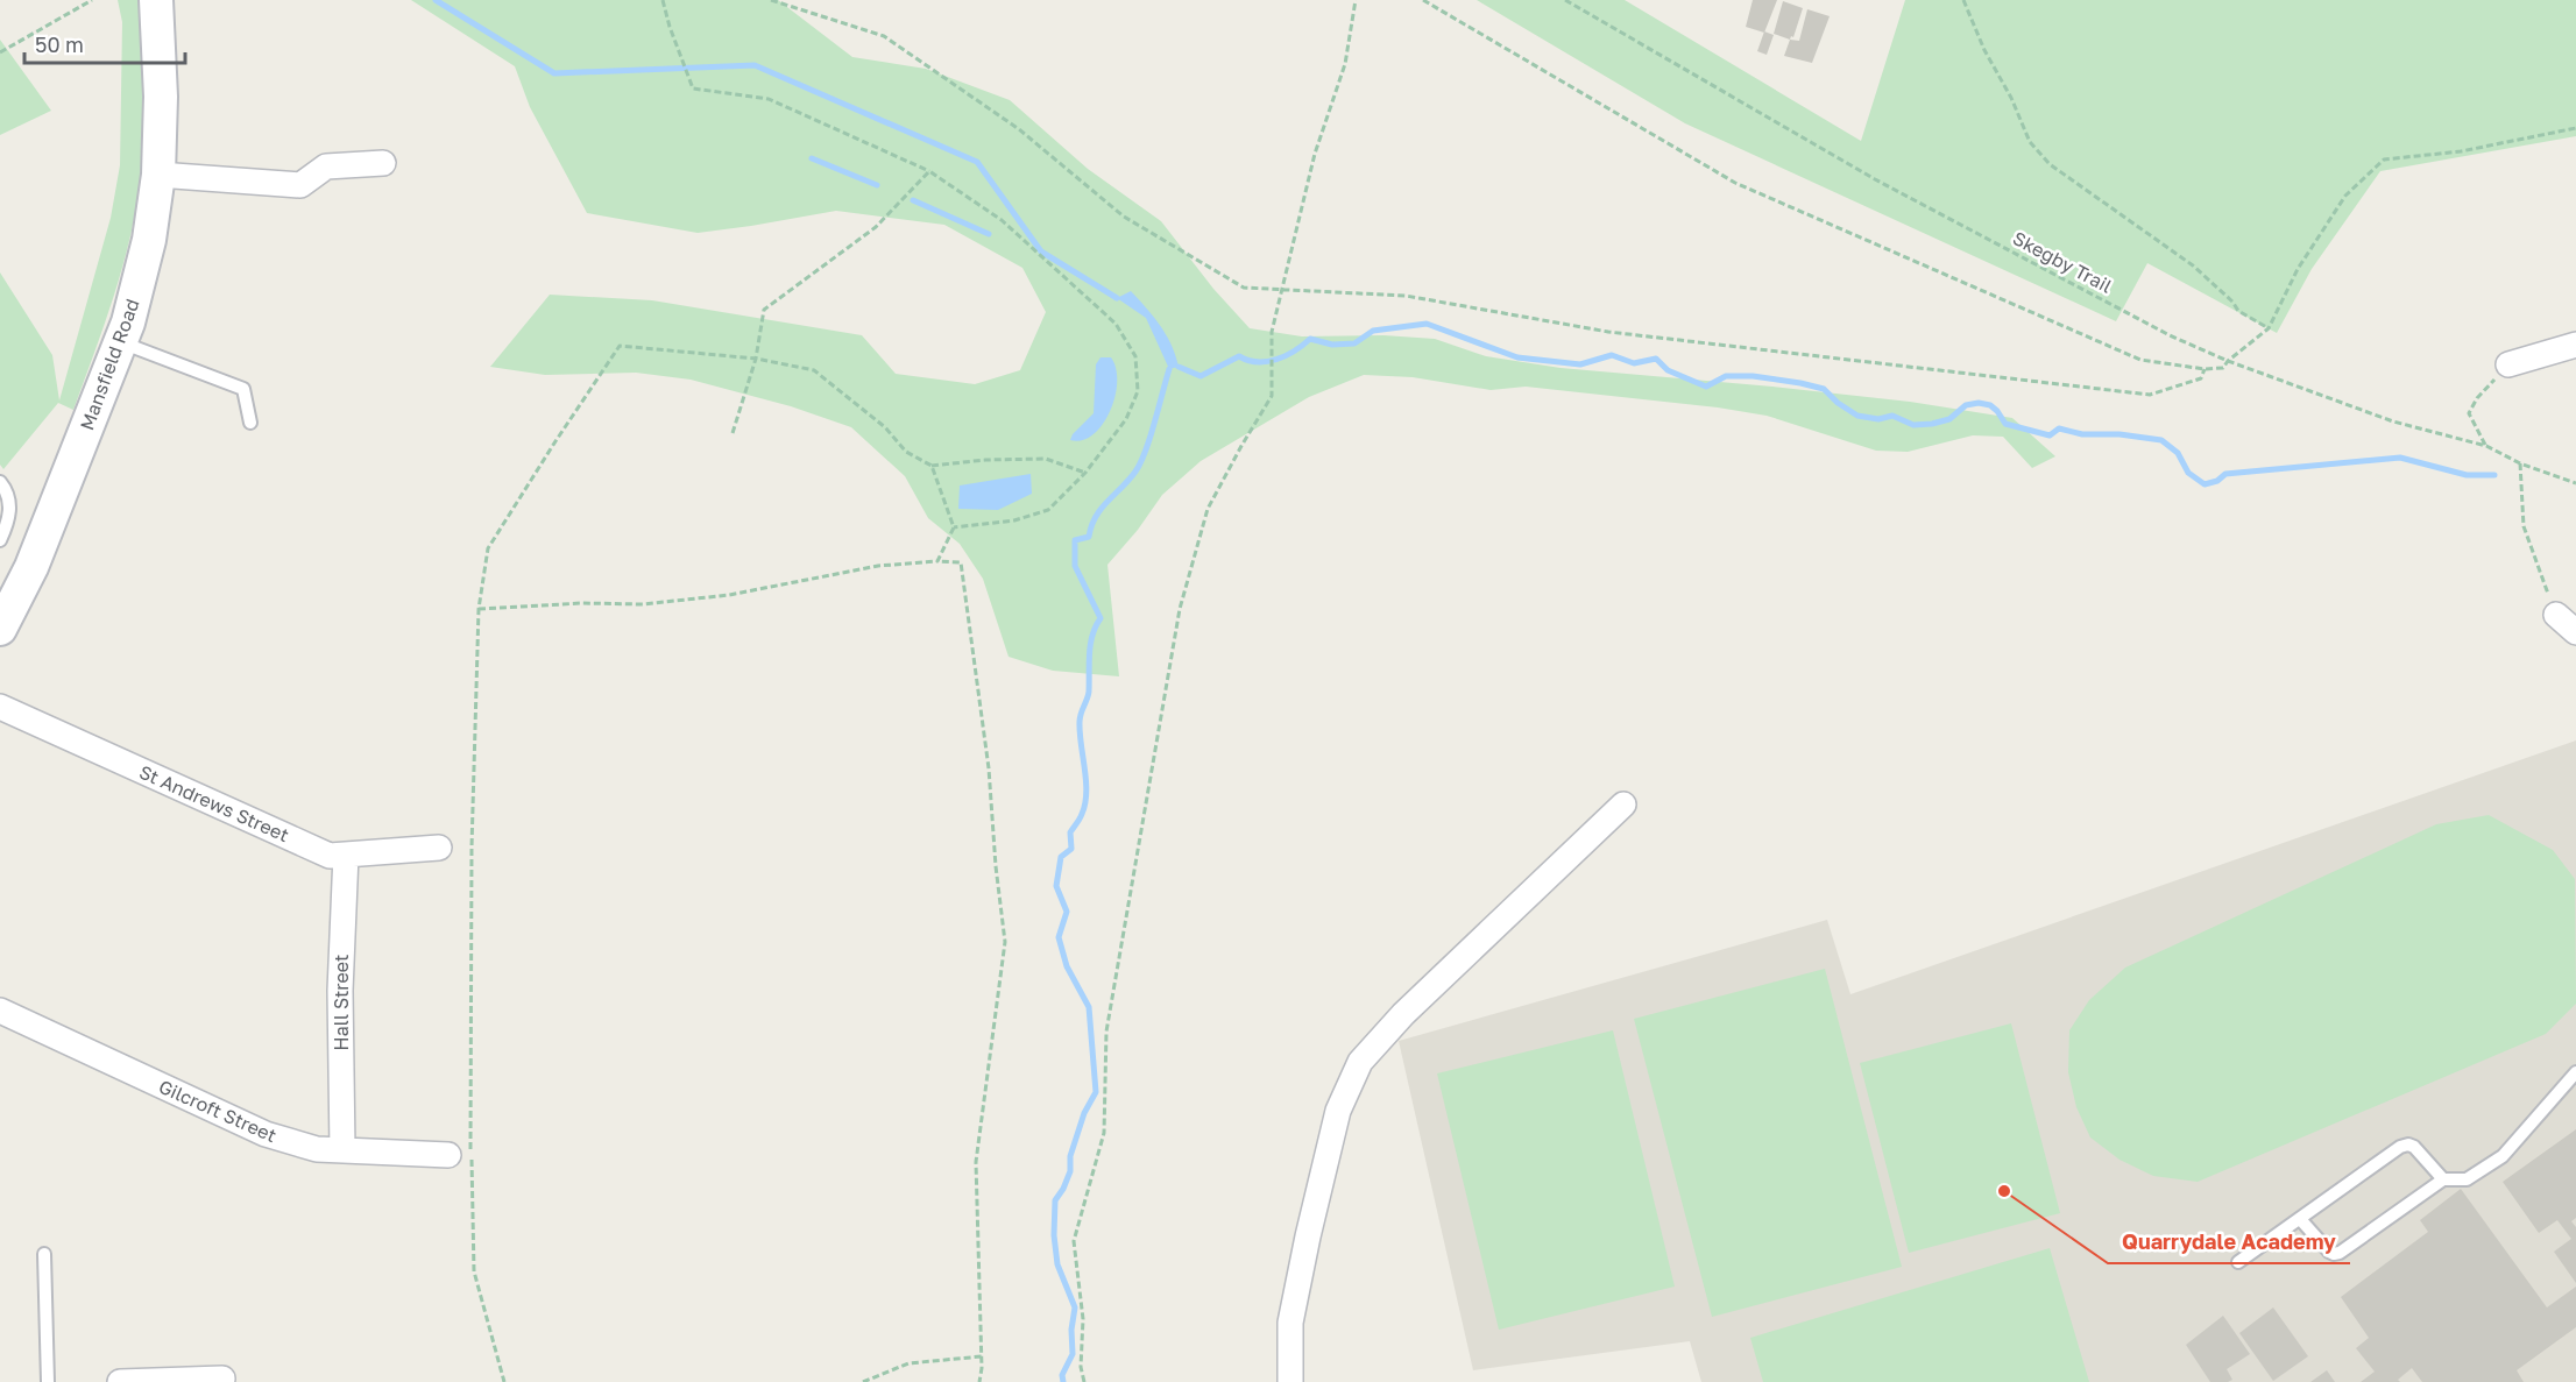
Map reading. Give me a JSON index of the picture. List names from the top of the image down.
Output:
{
  "streets": {
    "main road": ["Mansfield Road"],
    "street": ["St Andrews Street", "Hall Street", "Gilcroft Street"],
    "path": ["Skegby Trail"]
  },
  "crossings": [
    ["St Andrews Street", "Hall Street"],
    ["Hall Street", "Gilcroft Street"]
  ],
  "places": ["Quarrydale Academy"],
  "scale_bar": "50 m"
}
